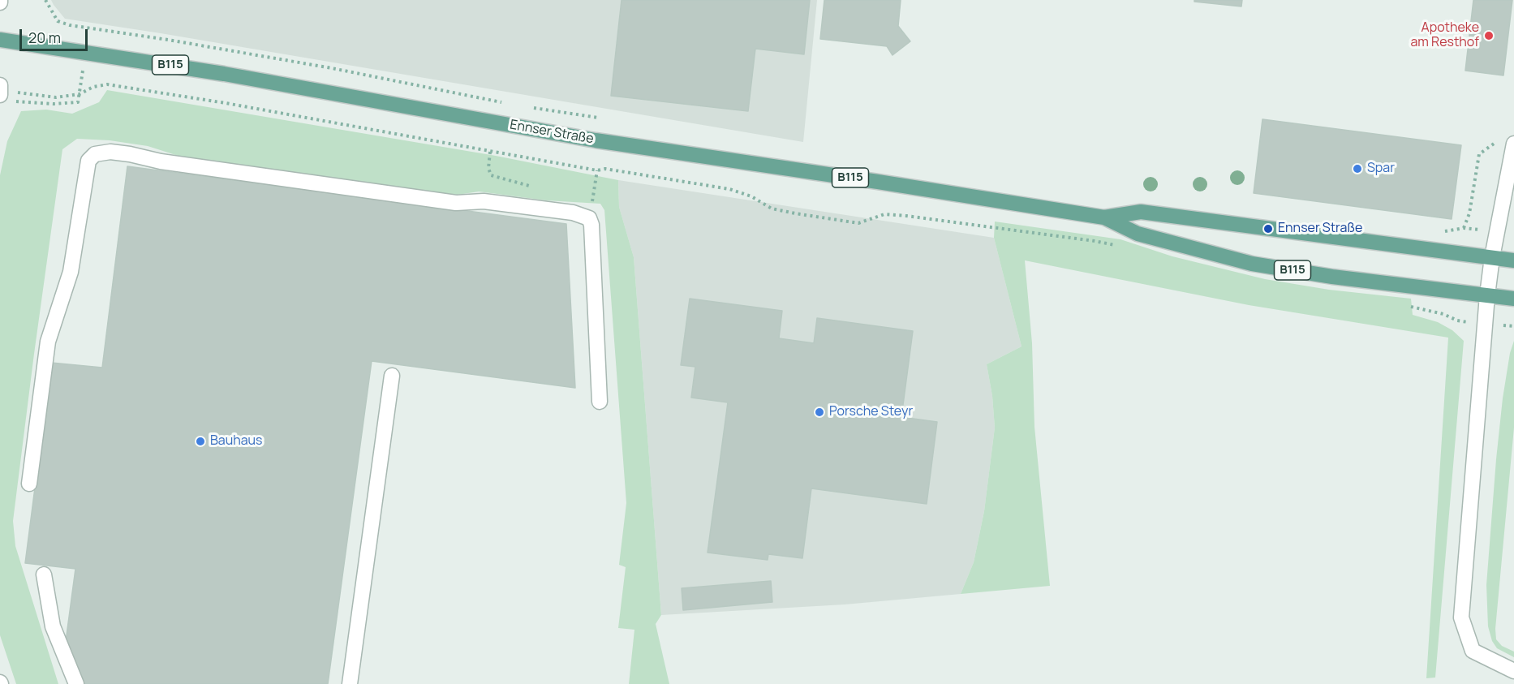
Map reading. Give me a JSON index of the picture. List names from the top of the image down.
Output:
{
  "streets": {
    "main road": ["B115", "Ennser Straße"]
  },
  "places": [
    "Apotheke am Resthof",
    "Spar",
    "Ennser Straße",
    "Porsche Steyr",
    "Bauhaus"
  ],
  "scale_bar": "20 m"
}
